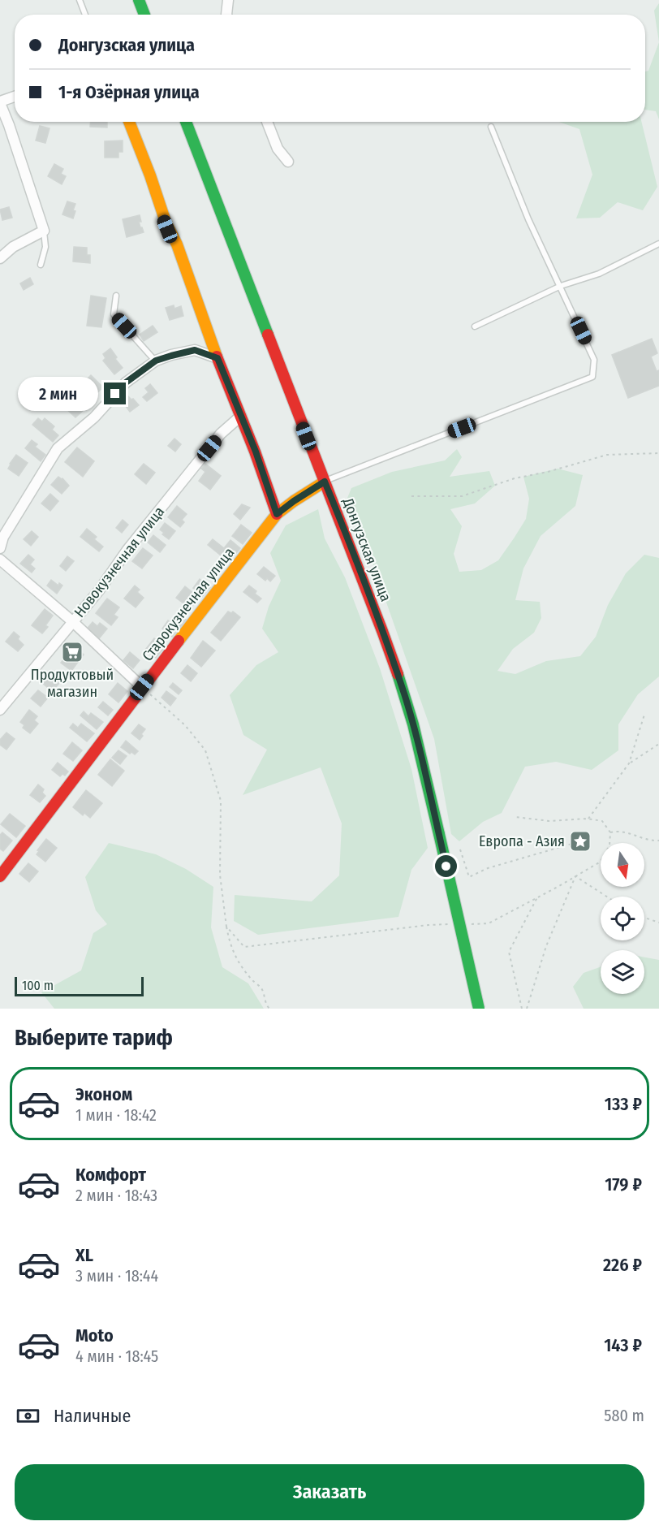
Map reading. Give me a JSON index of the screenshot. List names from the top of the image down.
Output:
{
  "streets": {
    "main road": ["Донгузская улица", "Старокузнечная улица"],
    "street": ["Новокузнечная улица"]
  },
  "crossings": [
    ["Донгузская улица", "Старокузнечная улица"]
  ],
  "places": {
    "supermarket": ["Продуктовый магазин"],
    "place": ["Европа - Азия"]
  },
  "scale_bar": "100 m",
  "north": "bottom",
  "page": {
    "banner": ["Донгузская улица", "1-я Озёрная улица"],
    "bubble": "2 мин",
    "scale": "100 m",
    "heading": "Выберите тариф",
    "list": [
      {
        "name": "Эконом",
        "note": "1 мин · 18:42",
        "value": "133 ₽"
      },
      {
        "name": "Комфорт",
        "note": "2 мин · 18:43",
        "value": "179 ₽"
      },
      {
        "name": "XL",
        "note": "3 мин · 18:44",
        "value": "226 ₽"
      },
      {
        "name": "Moto",
        "note": "4 мин · 18:45",
        "value": "143 ₽"
      }
    ],
    "pay": ["Наличные", "580 m"],
    "buttons": "Заказать"
  }
}
